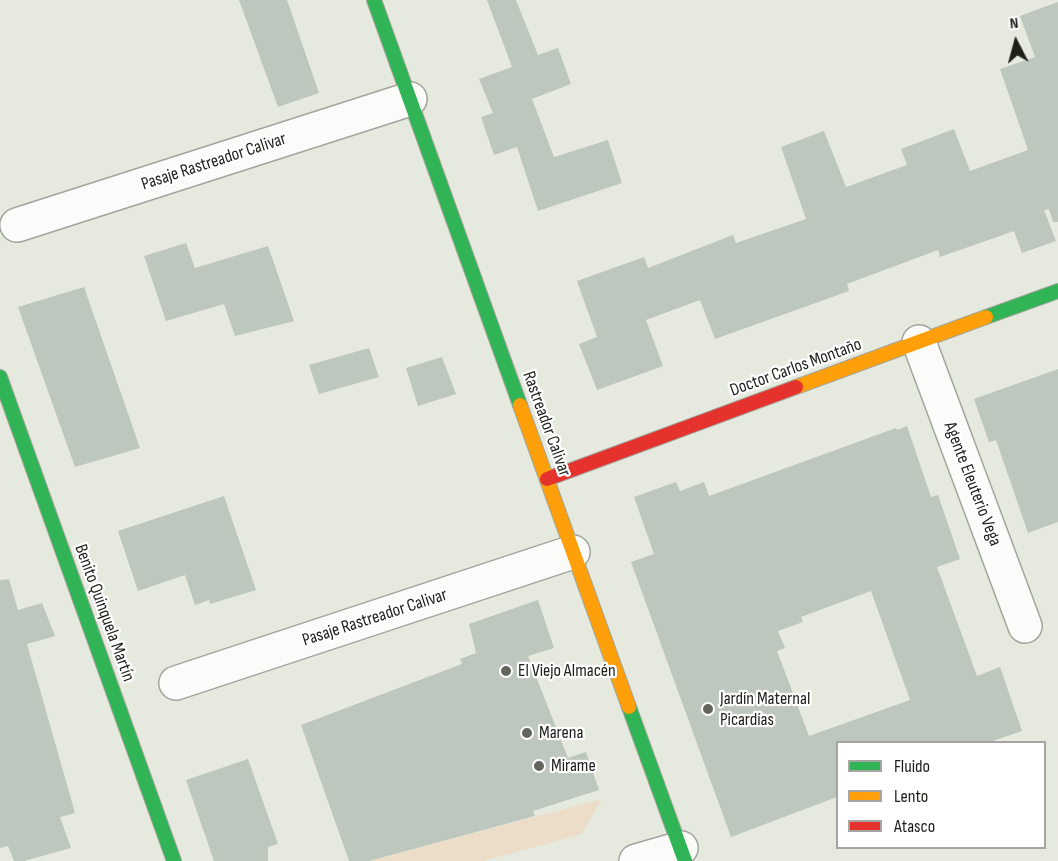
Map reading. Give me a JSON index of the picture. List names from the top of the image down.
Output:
{
  "streets": {
    "street": [
      "Pasaje Rastreador Calivar",
      "Doctor Carlos Montaño",
      "Rastreador Calivar",
      "Agente Eleuterio Vega",
      "Benito Quinquela Martín"
    ]
  },
  "crossings": [
    ["Pasaje Rastreador Calivar", "Rastreador Calivar"],
    ["Doctor Carlos Montaño", "Rastreador Calivar"],
    ["Doctor Carlos Montaño", "Agente Eleuterio Vega"]
  ],
  "places": [
    "El Viejo Almacén",
    "Jardín Maternal Picardías",
    "Marena",
    "Mirame"
  ],
  "legend": ["Fluido", "Lento", "Atasco"],
  "north": "top"
}
